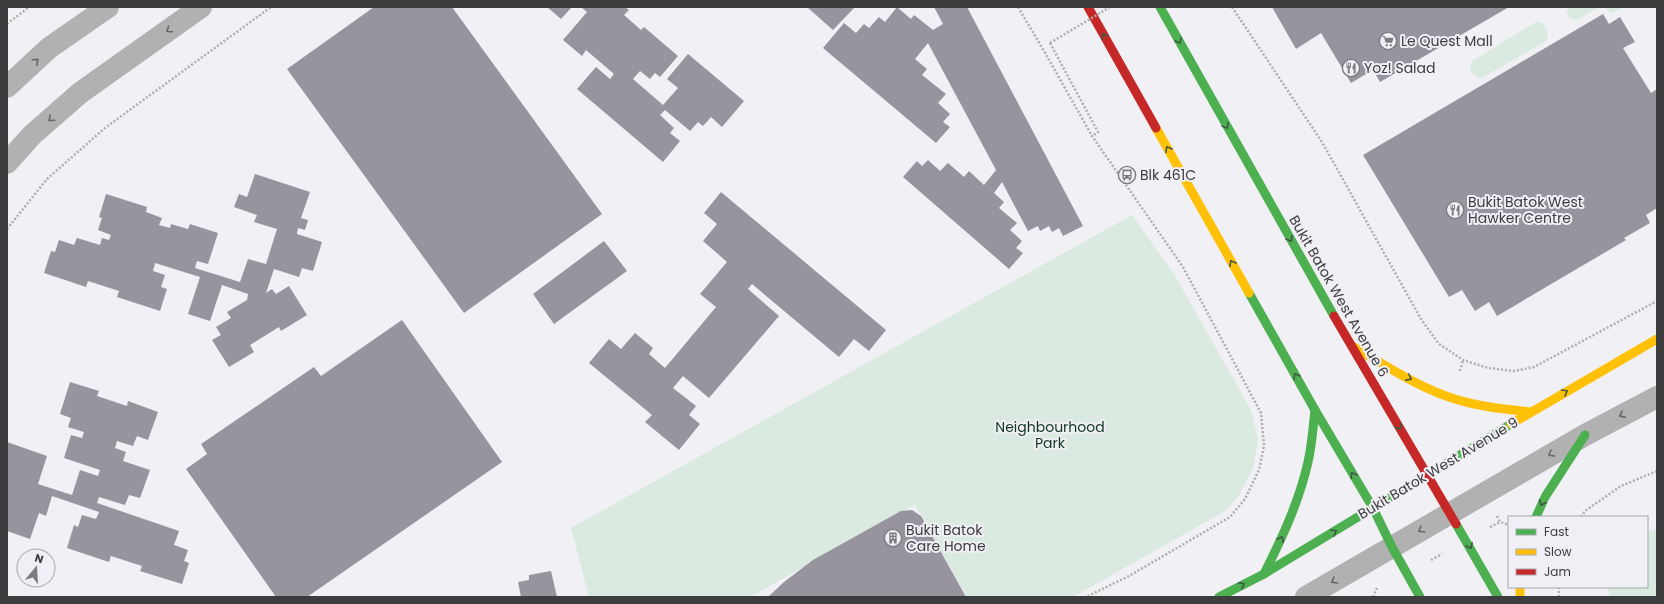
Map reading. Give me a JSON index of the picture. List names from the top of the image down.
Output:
{
  "streets": {
    "street": ["Bukit Batok West Avenue 6", "Bukit Batok West Avenue 9"]
  },
  "crossings": [
    ["Bukit Batok West Avenue 6", "Bukit Batok West Avenue 9"]
  ],
  "parks": ["Neighbourhood Park"],
  "places": {
    "supermarket": ["Le Quest Mall"],
    "restaurant": ["Yoz! Salad", "Bukit Batok West Hawker Centre"],
    "bus stop": ["Blk 461C"],
    "building": ["Bukit Batok Care Home"]
  },
  "legend": ["Fast", "Slow", "Jam"],
  "north": "top"
}
